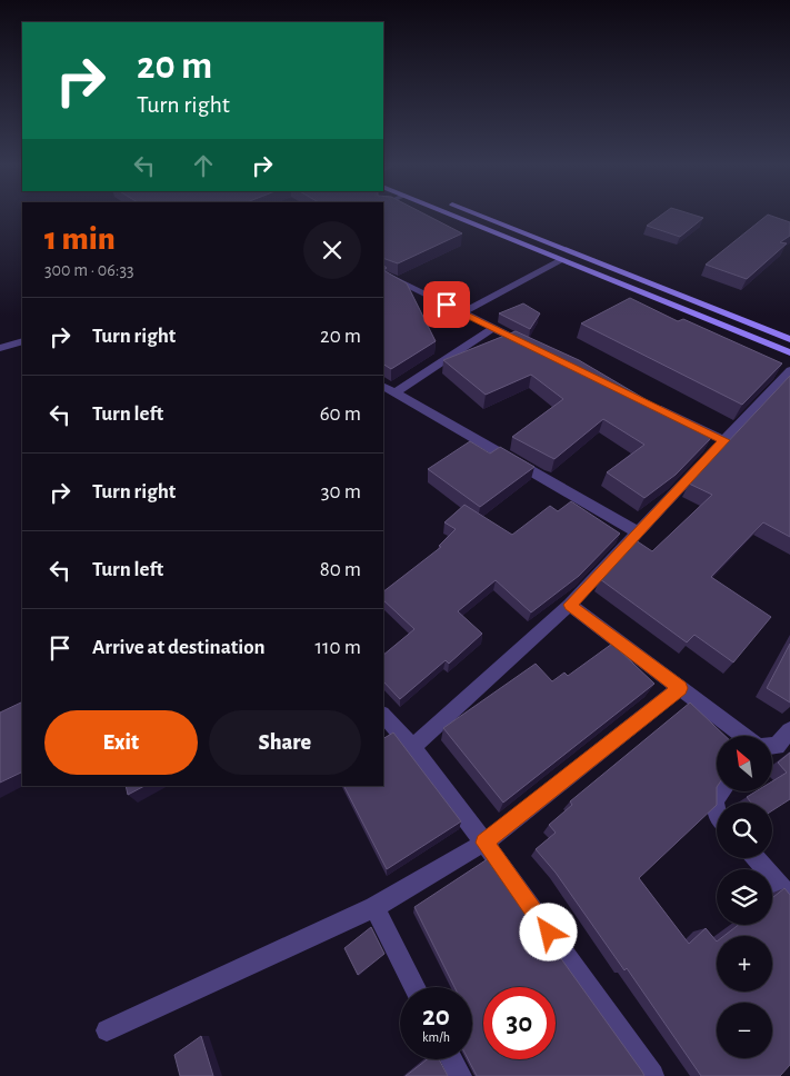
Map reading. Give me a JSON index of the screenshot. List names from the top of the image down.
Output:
{
  "north": "top left",
  "page": {
    "turn": ["20 m", "Turn right"],
    "heading": ["1 min", "300 m · 06:33"],
    "list": [
      {
        "name": "Turn right",
        "value": "20 m"
      },
      {
        "name": "Turn left",
        "value": "60 m"
      },
      {
        "name": "Turn right",
        "value": "30 m"
      },
      {
        "name": "Turn left",
        "value": "80 m"
      },
      {
        "name": "Arrive at destination",
        "value": "110 m"
      }
    ],
    "buttons": ["Exit", "Share"],
    "map_buttons": ["+", "−"],
    "speed": "20 km/h",
    "limit": "30"
  }
}
